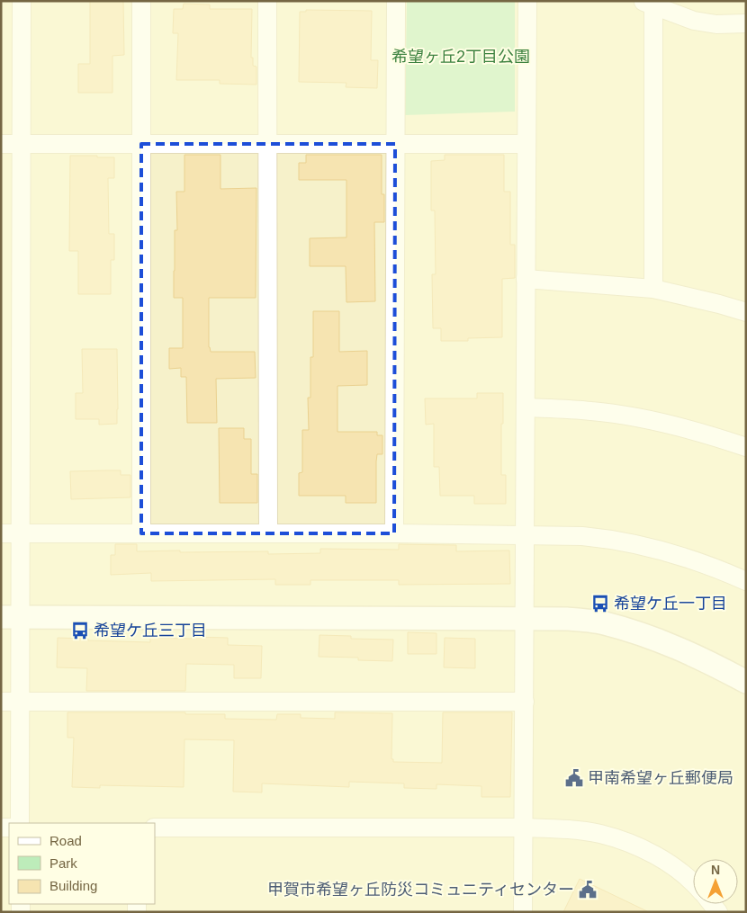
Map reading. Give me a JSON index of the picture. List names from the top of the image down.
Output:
{
  "parks": ["希望ヶ丘2丁目公園"],
  "places": {
    "bus stop": ["希望ケ丘一丁目", "希望ケ丘三丁目"],
    "public building": ["甲南希望ヶ丘郵便局", "甲賀市希望ヶ丘防災コミュニティセンター"]
  },
  "legend": ["Road", "Park", "Building"],
  "north": "top"
}
